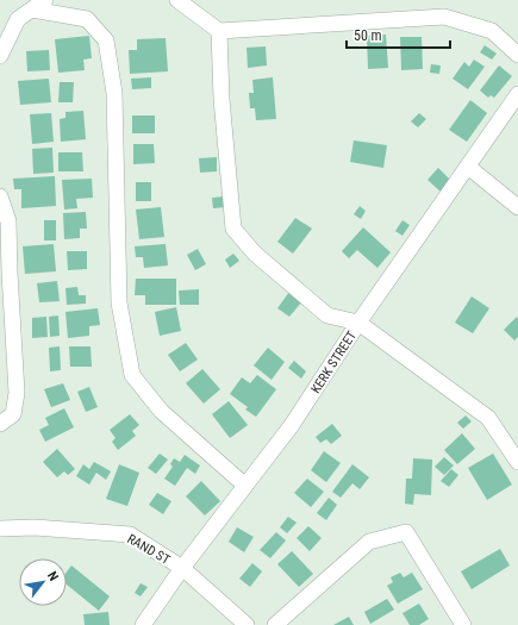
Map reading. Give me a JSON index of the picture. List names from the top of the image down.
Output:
{
  "streets": {
    "street": ["KERK STREET", "RAND ST"]
  },
  "crossings": [
    ["KERK STREET", "RAND ST"]
  ],
  "scale_bar": "50 m",
  "north": "top right"
}
